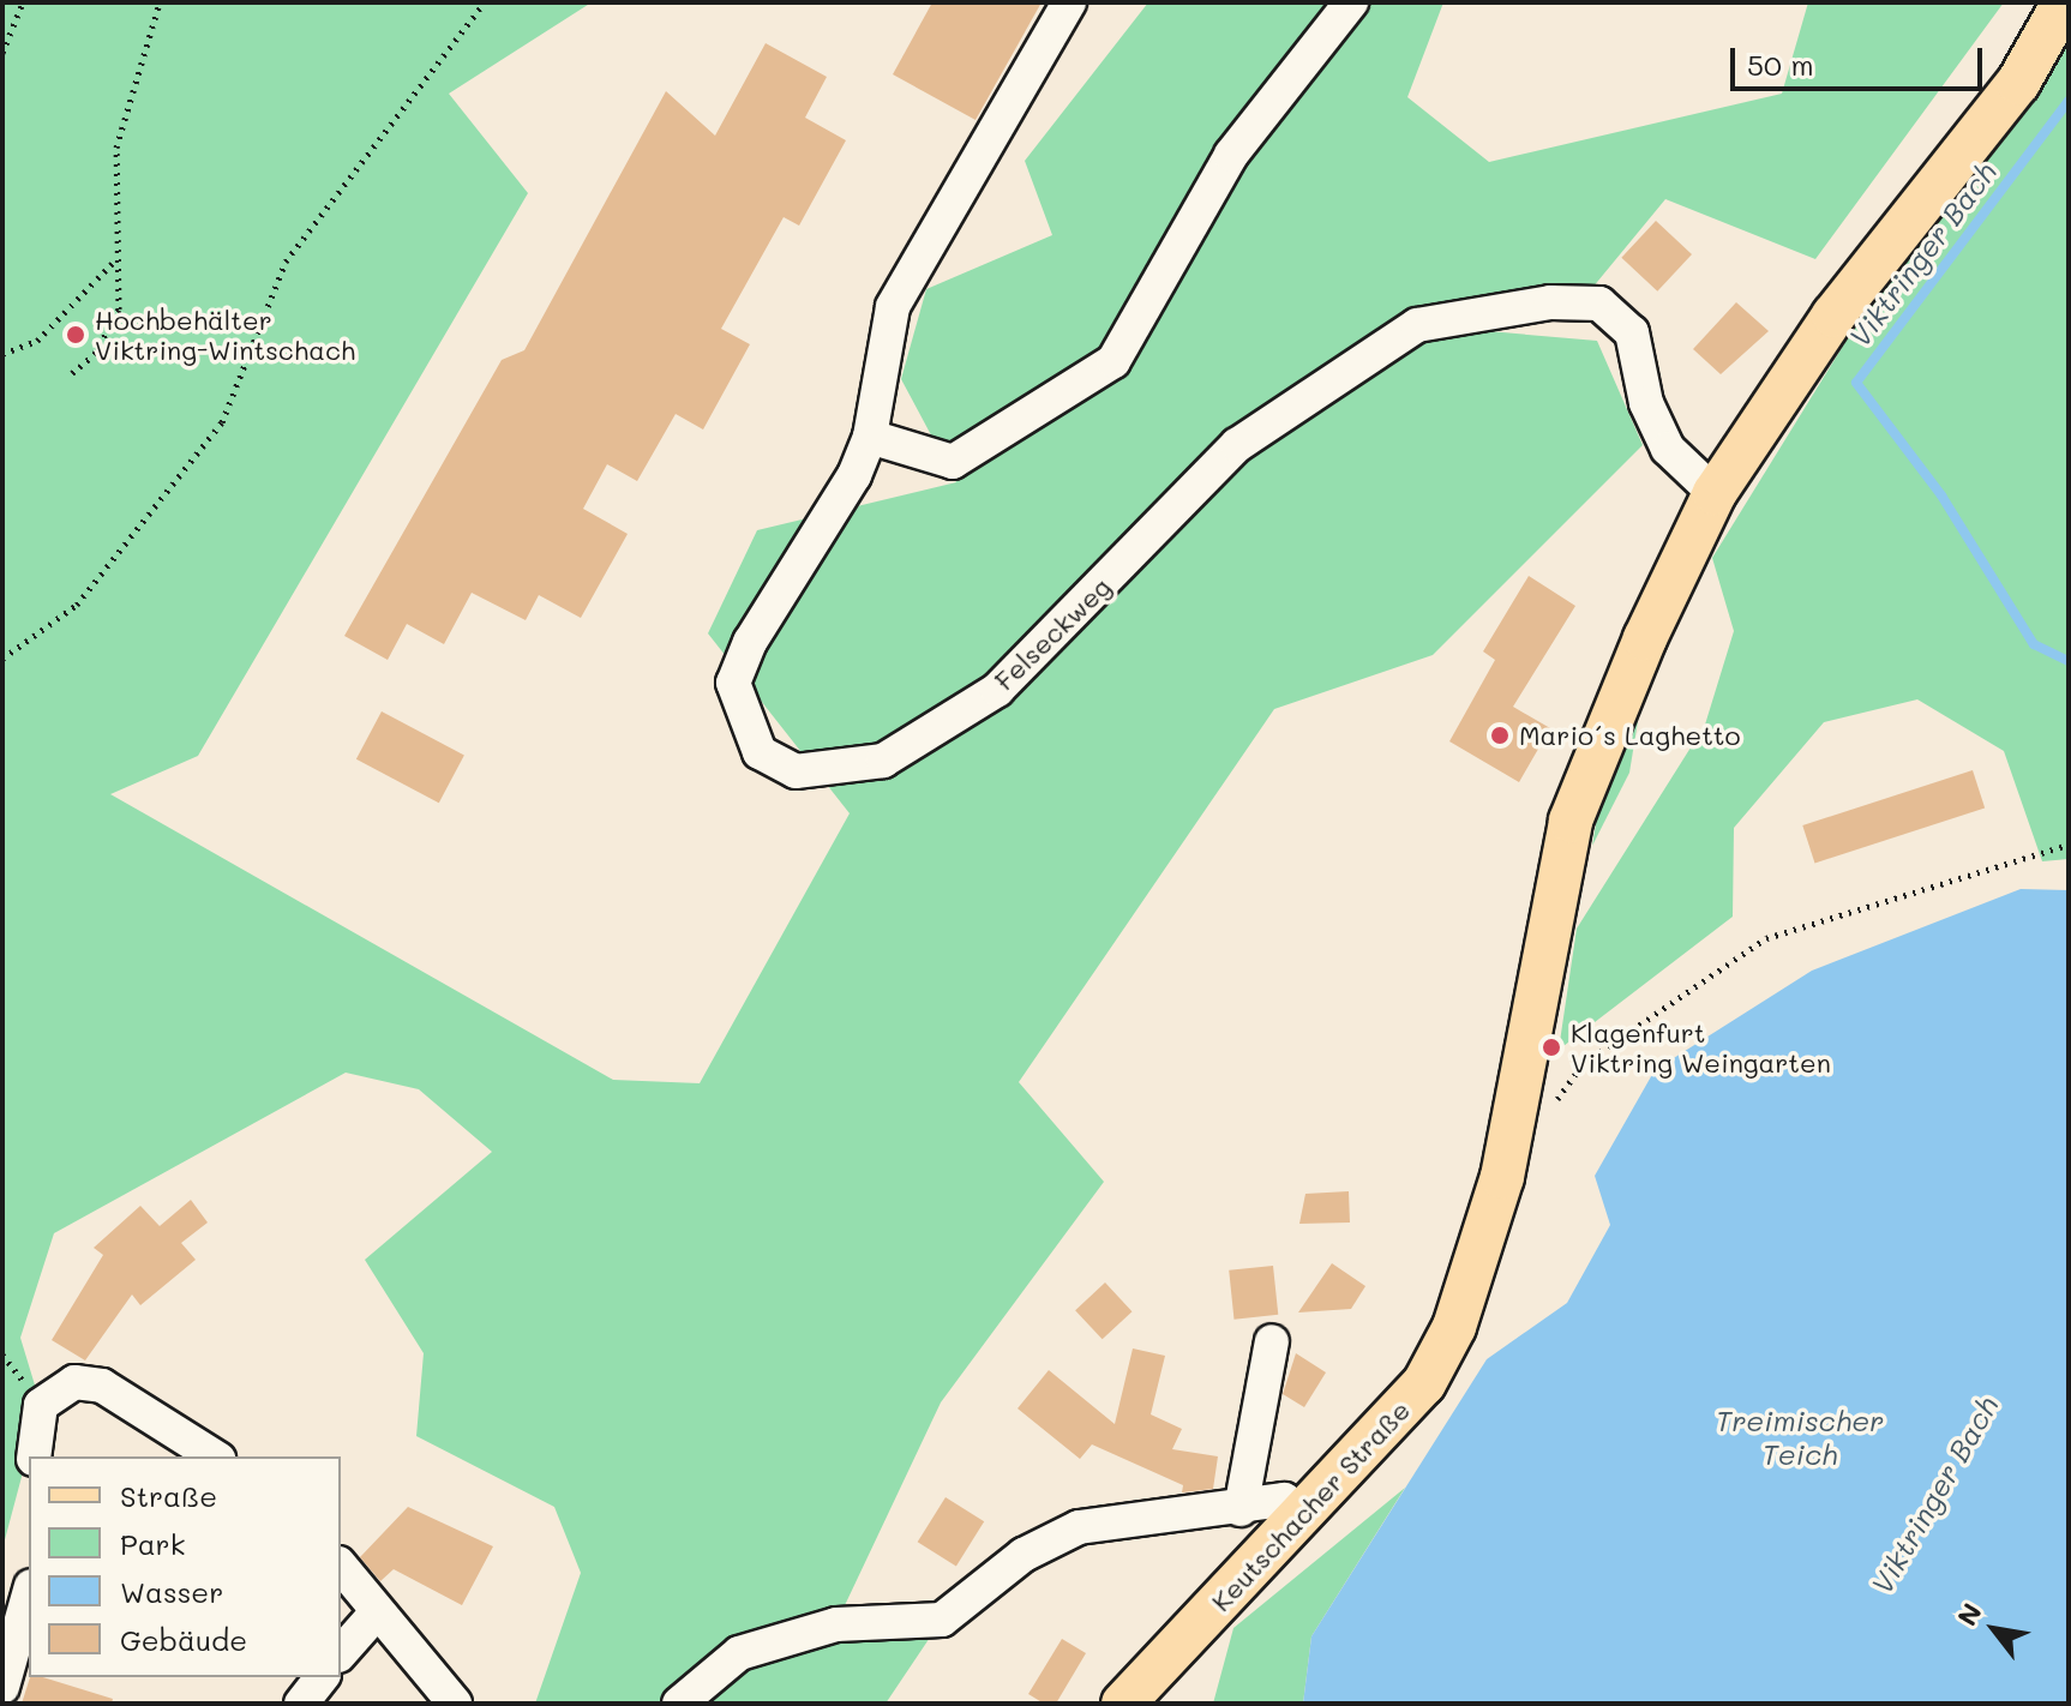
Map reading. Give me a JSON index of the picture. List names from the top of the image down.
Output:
{
  "streets": {
    "main road": ["Keutschacher Straße"],
    "street": ["Felseckweg"]
  },
  "crossings": [
    ["Felseckweg", "Keutschacher Straße"]
  ],
  "water": ["Viktringer Bach", "Treimischer Teich"],
  "places": ["Hochbehälter Viktring-Wintschach", "Mario´s Laghetto", "Klagenfurt Viktring Weingarten"],
  "legend": [
    "Straße",
    "Park",
    "Wasser",
    "Gebäude"
  ],
  "scale_bar": "50 m",
  "north": "top left"
}
